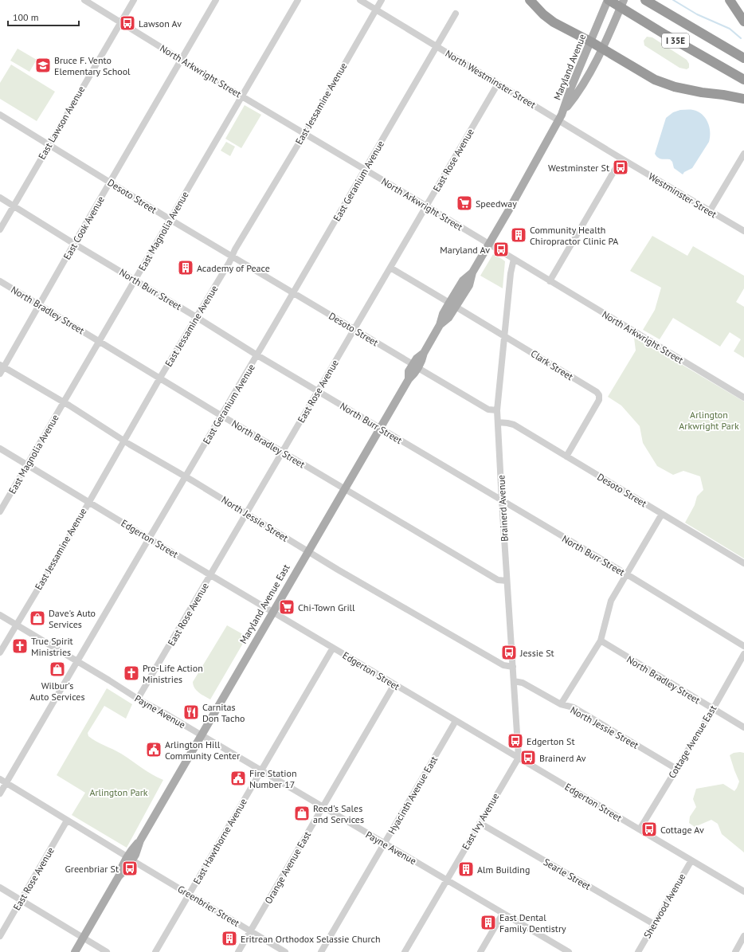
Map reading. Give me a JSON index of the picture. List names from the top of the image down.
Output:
{
  "streets": {
    "highway": ["I 35E"],
    "main road": ["Maryland Avenue", "Maryland Avenue East"],
    "street": [
      "North Arkwright Street",
      "North Westminster Street",
      "East Jessamine Avenue",
      "East Lawson Avenue",
      "East Rose Avenue",
      "East Geranium Avenue",
      "Westminster Street",
      "Desoto Street",
      "East Cook Avenue",
      "East Magnolia Avenue",
      "North Burr Street",
      "North Bradley Street",
      "Clark Street",
      "Brainerd Avenue",
      "North Jessie Street",
      "Edgerton Street",
      "Payne Avenue",
      "Cottage Avenue East",
      "Hyacinth Avenue East",
      "East Ivy Avenue",
      "East Hawthorne Avenue",
      "Orange Avenue East",
      "Searle Street",
      "Greenbrier Street",
      "Sherwood Avenue"
    ]
  },
  "crossings": [
    ["I 35E", "Maryland Avenue"],
    ["North Arkwright Street", "East Jessamine Avenue"],
    ["North Arkwright Street", "East Lawson Avenue"],
    ["North Arkwright Street", "East Rose Avenue"],
    ["North Arkwright Street", "East Geranium Avenue"],
    ["North Arkwright Street", "East Cook Avenue"],
    ["North Arkwright Street", "East Magnolia Avenue"],
    ["North Arkwright Street", "Brainerd Avenue"],
    ["North Westminster Street", "East Jessamine Avenue"],
    ["North Westminster Street", "East Rose Avenue"],
    ["North Westminster Street", "East Geranium Avenue"],
    ["North Westminster Street", "Westminster Street"],
    ["East Jessamine Avenue", "Desoto Street"],
    ["East Jessamine Avenue", "North Burr Street"],
    ["East Jessamine Avenue", "North Bradley Street"],
    ["East Jessamine Avenue", "North Jessie Street"],
    ["East Jessamine Avenue", "Edgerton Street"],
    ["East Jessamine Avenue", "Payne Avenue"],
    ["East Lawson Avenue", "Desoto Street"],
    ["East Lawson Avenue", "North Burr Street"],
    ["East Rose Avenue", "Desoto Street"],
    ["East Rose Avenue", "North Burr Street"],
    ["East Rose Avenue", "North Bradley Street"],
    ["East Rose Avenue", "Clark Street"],
    ["East Rose Avenue", "North Jessie Street"],
    ["East Rose Avenue", "Edgerton Street"],
    ["East Rose Avenue", "Payne Avenue"],
    ["East Rose Avenue", "Greenbrier Street"],
    ["East Geranium Avenue", "Desoto Street"],
    ["East Geranium Avenue", "North Burr Street"],
    ["East Geranium Avenue", "North Bradley Street"],
    ["East Geranium Avenue", "North Jessie Street"],
    ["East Geranium Avenue", "Edgerton Street"],
    ["East Geranium Avenue", "Payne Avenue"],
    ["East Geranium Avenue", "Greenbrier Street"],
    ["Desoto Street", "East Cook Avenue"],
    ["Desoto Street", "East Magnolia Avenue"],
    ["Desoto Street", "Clark Street"],
    ["Desoto Street", "Brainerd Avenue"],
    ["Desoto Street", "Maryland Avenue East"],
    ["East Cook Avenue", "North Burr Street"],
    ["East Cook Avenue", "North Bradley Street"],
    ["East Cook Avenue", "North Jessie Street"],
    ["East Magnolia Avenue", "North Burr Street"],
    ["East Magnolia Avenue", "North Bradley Street"],
    ["East Magnolia Avenue", "North Jessie Street"],
    ["East Magnolia Avenue", "Edgerton Street"],
    ["North Burr Street", "Brainerd Avenue"],
    ["North Burr Street", "Maryland Avenue East"],
    ["North Bradley Street", "Brainerd Avenue"],
    ["North Bradley Street", "Maryland Avenue East"],
    ["North Bradley Street", "Cottage Avenue East"],
    ["Clark Street", "Brainerd Avenue"],
    ["Brainerd Avenue", "North Jessie Street"],
    ["Brainerd Avenue", "Edgerton Street"],
    ["Brainerd Avenue", "East Ivy Avenue"],
    ["North Jessie Street", "Maryland Avenue East"],
    ["North Jessie Street", "Cottage Avenue East"],
    ["Edgerton Street", "Maryland Avenue East"],
    ["Edgerton Street", "Cottage Avenue East"],
    ["Edgerton Street", "Hyacinth Avenue East"],
    ["Edgerton Street", "East Ivy Avenue"],
    ["Edgerton Street", "East Hawthorne Avenue"],
    ["Edgerton Street", "Orange Avenue East"],
    ["Edgerton Street", "Sherwood Avenue"],
    ["Maryland Avenue East", "Payne Avenue"],
    ["Maryland Avenue East", "Greenbrier Street"],
    ["Payne Avenue", "Hyacinth Avenue East"],
    ["Payne Avenue", "East Ivy Avenue"],
    ["Payne Avenue", "East Hawthorne Avenue"],
    ["Payne Avenue", "Orange Avenue East"],
    ["East Ivy Avenue", "Searle Street"],
    ["East Hawthorne Avenue", "Greenbrier Street"],
    ["Orange Avenue East", "Greenbrier Street"],
    ["Searle Street", "Sherwood Avenue"]
  ],
  "parks": ["Arlington Arkwright Park", "Arlington Park"],
  "places": {
    "bus stop": [
      "Lawson Av",
      "Westminster St",
      "Maryland Av",
      "Jessie St",
      "Edgerton St",
      "Brainerd Av",
      "Cottage Av",
      "Greenbriar St"
    ],
    "school or university": ["Bruce F. Vento Elementary School"],
    "supermarket": ["Speedway", "Chi-Town Grill"],
    "building": [
      "Community Health Chiropractor Clinic PA",
      "Academy of Peace",
      "Alm Building",
      "East Dental Family Dentistry",
      "Eritrean Orthodox Selassie Church"
    ],
    "shop": ["Dave's Auto Services", "Wilbur's Auto Services", "Reed's Sales and Services"],
    "church": ["True Spirit Ministries", "Pro-Life Action Ministries"],
    "restaurant": ["Carnitas Don Tacho"],
    "public building": ["Arlington Hill Community Center", "Fire Station Number 17"]
  },
  "scale_bar": "100 m"
}
